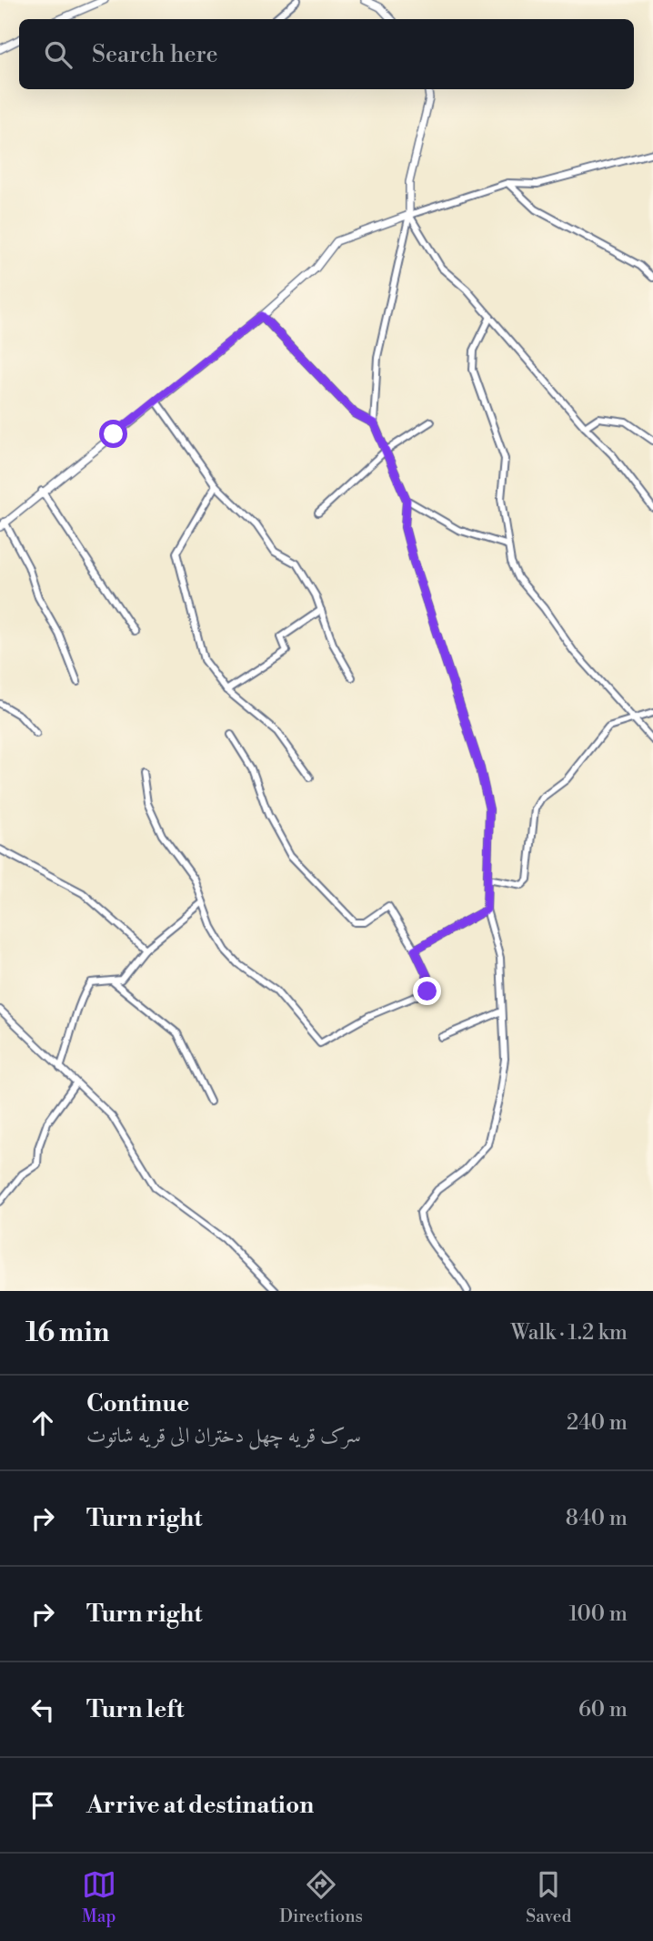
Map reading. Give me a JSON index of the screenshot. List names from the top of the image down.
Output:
{
  "page": {
    "search": "Search here",
    "heading": ["16 min", "Walk · 1.2 km"],
    "list": [
      ["Continue", "سرک قریه چهل دختران الی قریه شاتوت", "240 m"],
      ["Turn right", "840 m"],
      ["Turn right", "100 m"],
      ["Turn left", "60 m"],
      "Arrive at destination"
    ],
    "nav": ["Map", "Directions", "Saved"]
  }
}
